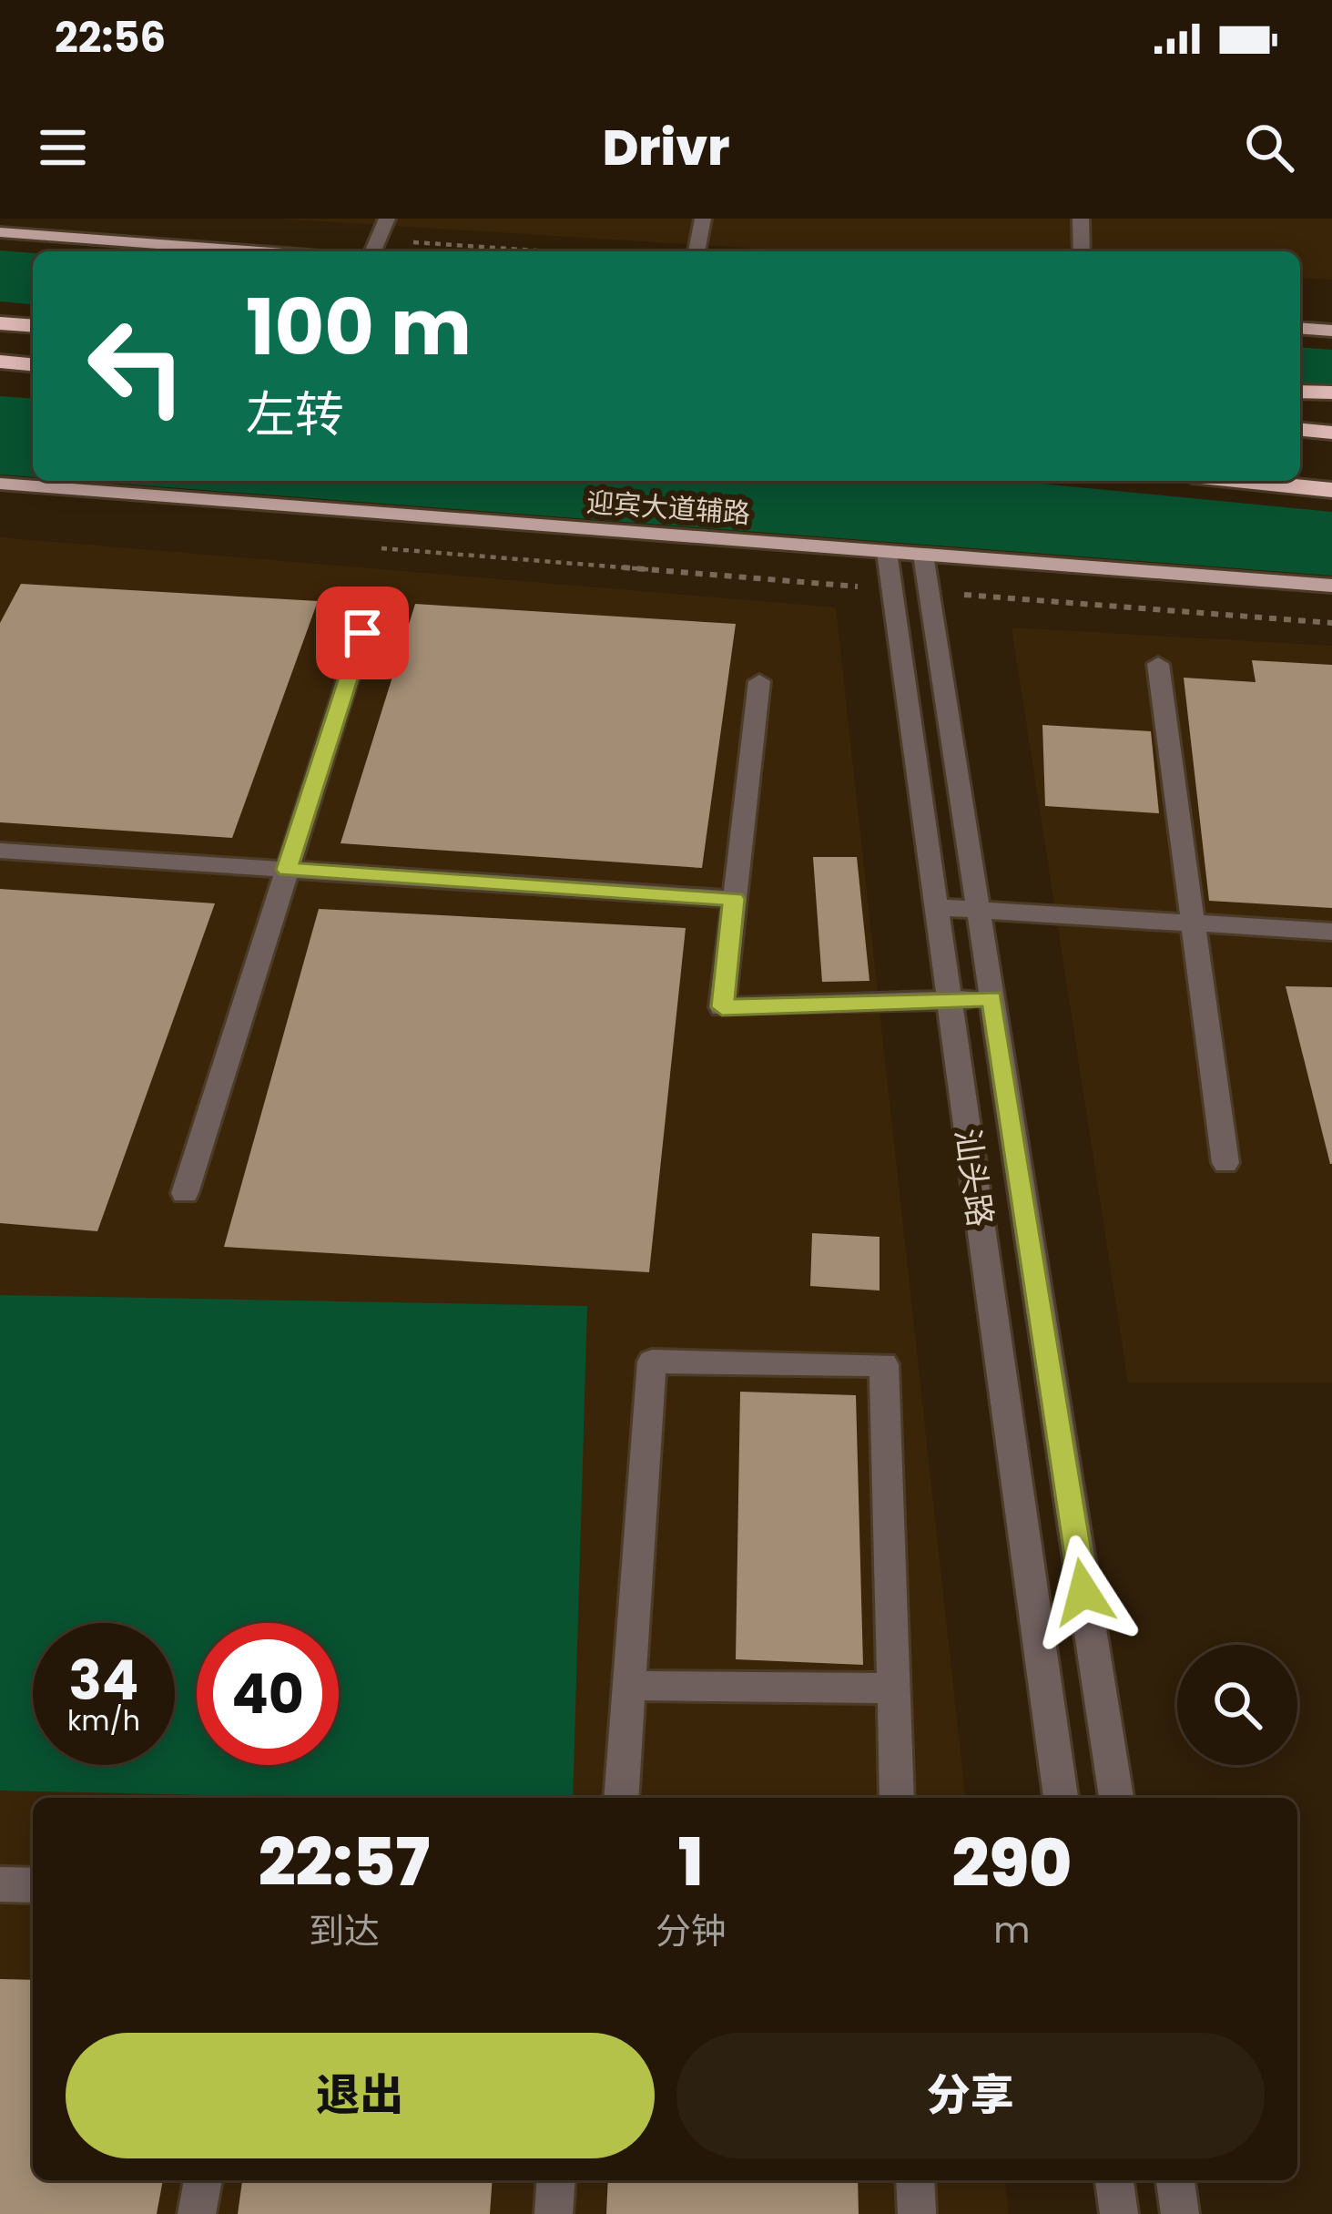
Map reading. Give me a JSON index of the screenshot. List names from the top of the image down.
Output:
{
  "streets": {
    "main road": ["迎宾大道辅路"],
    "street": ["汕头路"]
  },
  "crossings": [
    ["迎宾大道辅路", "汕头路"]
  ],
  "page": {
    "status": "22:56",
    "header": "Drivr",
    "turn": ["100 m", "左转"],
    "speed": "34 km/h",
    "limit": "40",
    "eta": [
      "22:57",
      "到达",
      "1",
      "分钟",
      "290",
      "m"
    ],
    "buttons": ["退出", "分享"]
  }
}
